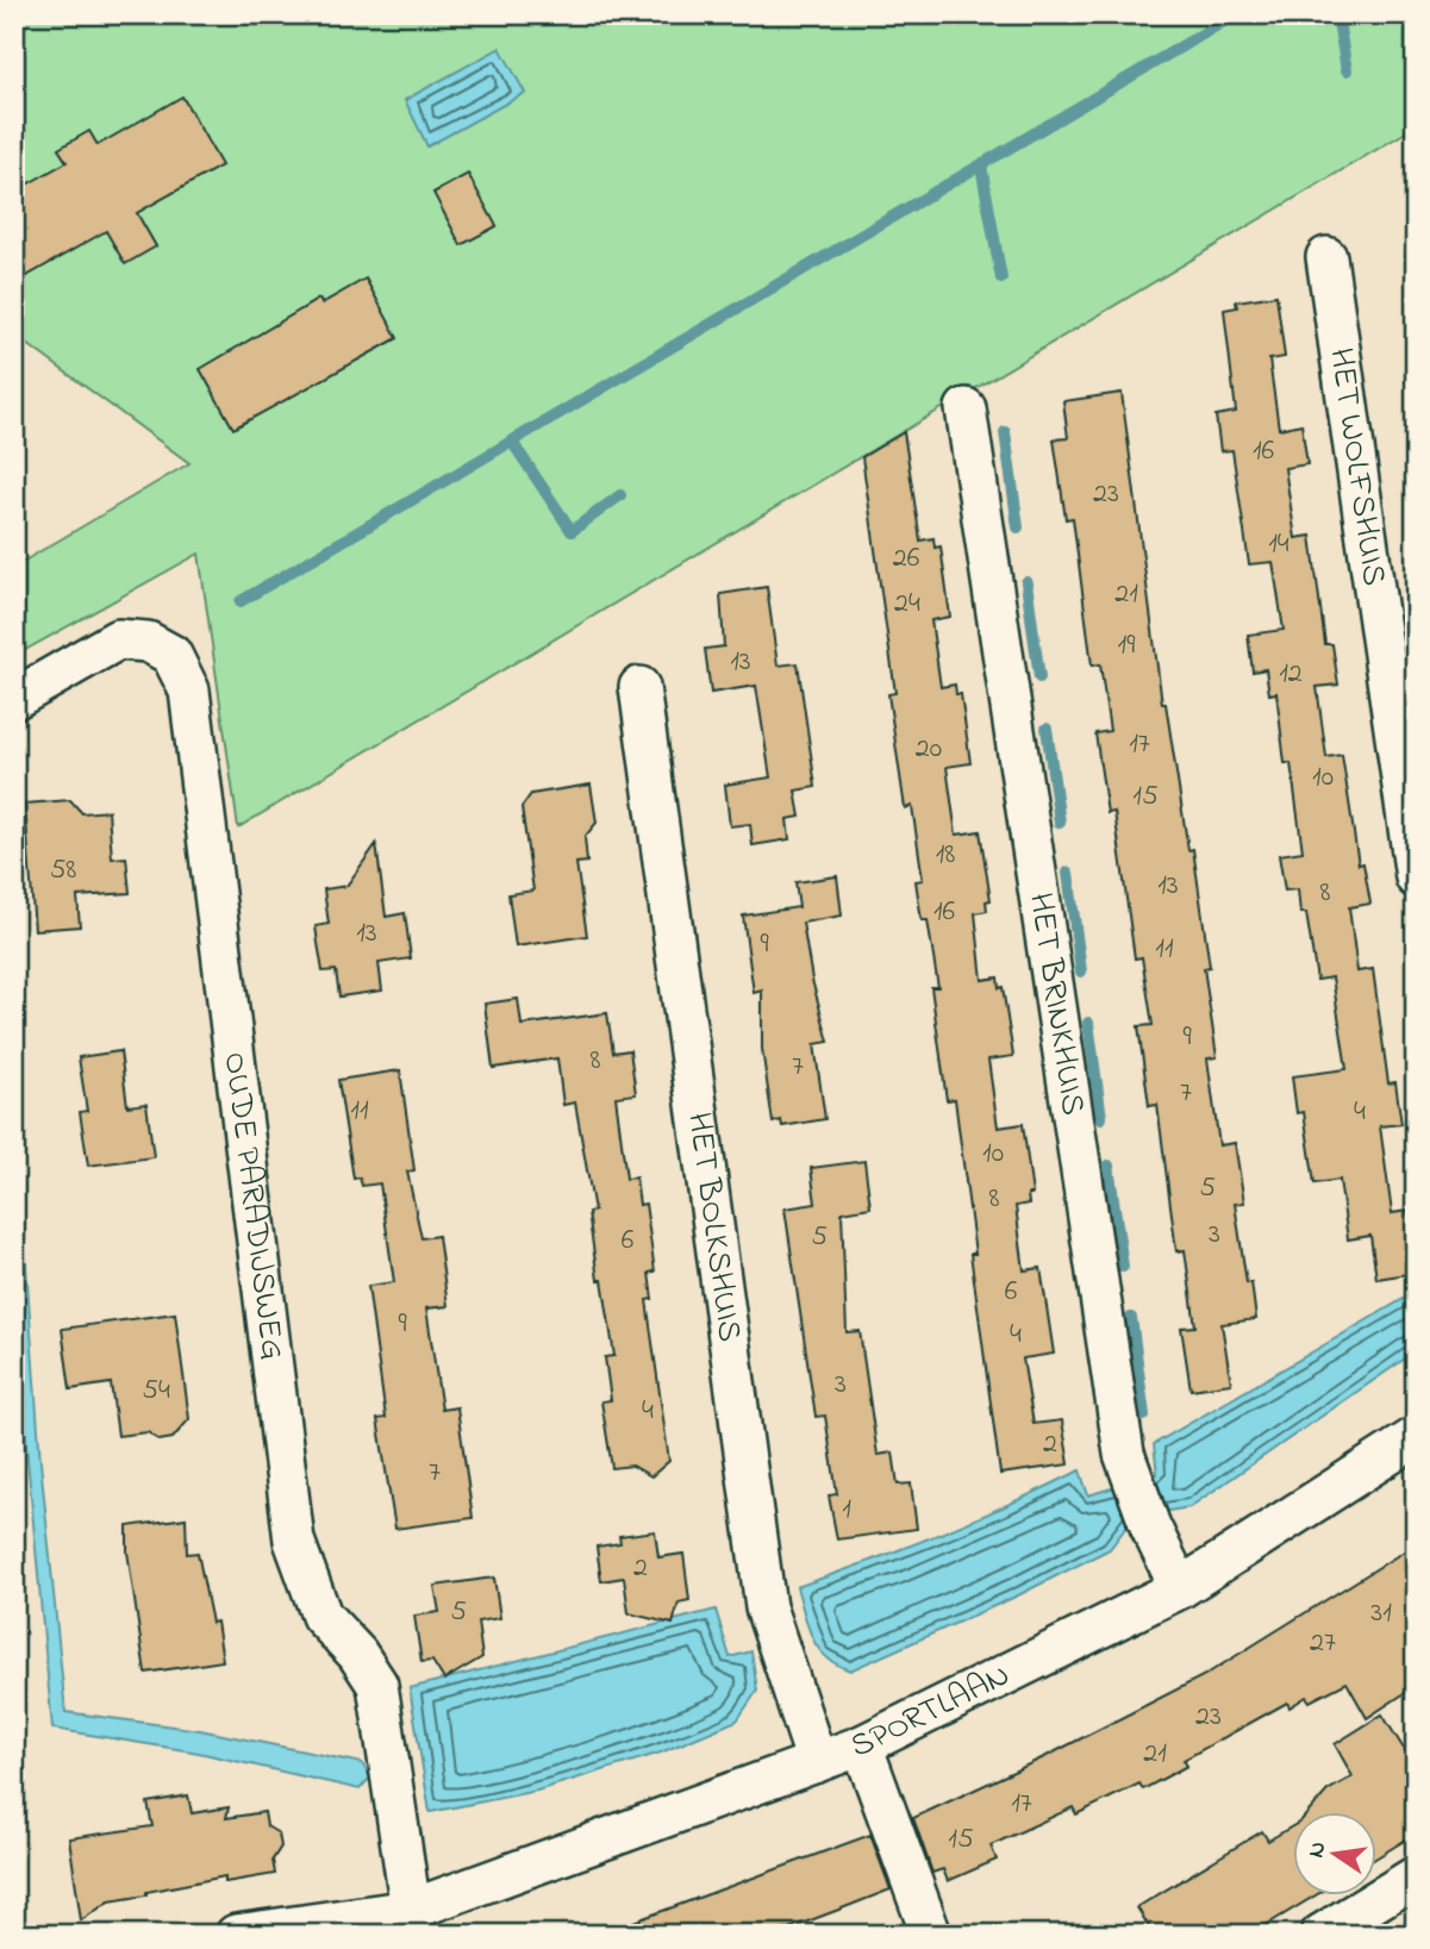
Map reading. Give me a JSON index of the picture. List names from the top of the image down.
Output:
{
  "streets": {
    "street": [
      "HET WOLFSHUIS",
      "HET BRINKHUIS",
      "OUDE PARADIJSWEG",
      "HET BOLKSHUIS",
      "SPORTLAAN"
    ]
  },
  "crossings": [
    ["HET BRINKHUIS", "SPORTLAAN"],
    ["OUDE PARADIJSWEG", "SPORTLAAN"],
    ["HET BOLKSHUIS", "SPORTLAAN"]
  ],
  "house_numbers": [
    "16",
    "23",
    "14",
    "26",
    "21",
    "24",
    "19",
    "13",
    "12",
    "17",
    "20",
    "10",
    "15",
    "18",
    "58",
    "13",
    "8",
    "16",
    "13",
    "9",
    "11",
    "9",
    "8",
    "7",
    "7",
    "11",
    "4",
    "10",
    "5",
    "8",
    "3",
    "5",
    "6",
    "6",
    "9",
    "4",
    "3",
    "54",
    "4",
    "2",
    "7",
    "1",
    "2",
    "5",
    "31",
    "27",
    "23",
    "21",
    "17",
    "15"
  ],
  "north": "left"
}
